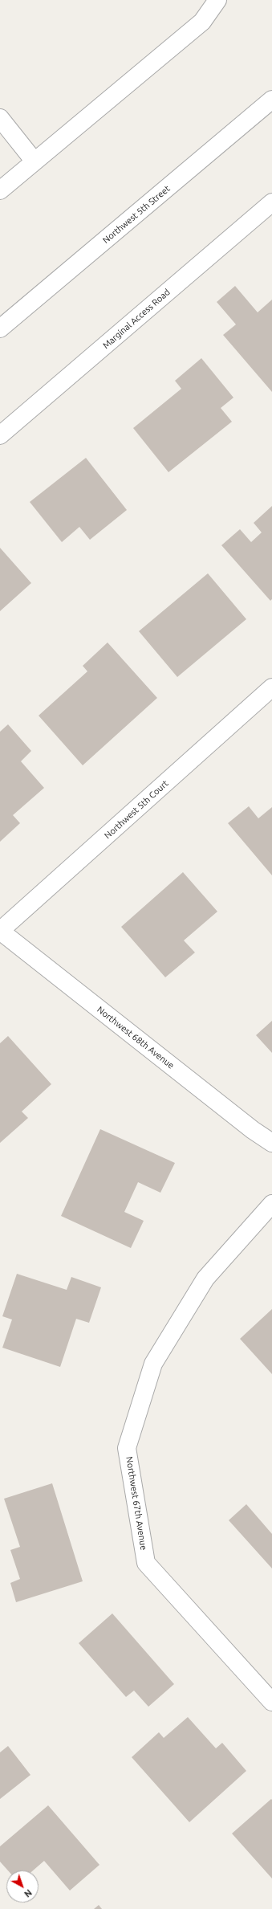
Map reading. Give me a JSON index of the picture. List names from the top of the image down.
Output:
{
  "streets": {
    "street": [
      "Northwest 5th Street",
      "Marginal Access Road",
      "Northwest 5th Court",
      "Northwest 68th Avenue",
      "Northwest 67th Avenue"
    ]
  },
  "crossings": [
    ["Northwest 5th Court", "Northwest 68th Avenue"]
  ],
  "north": "bottom right"
}
